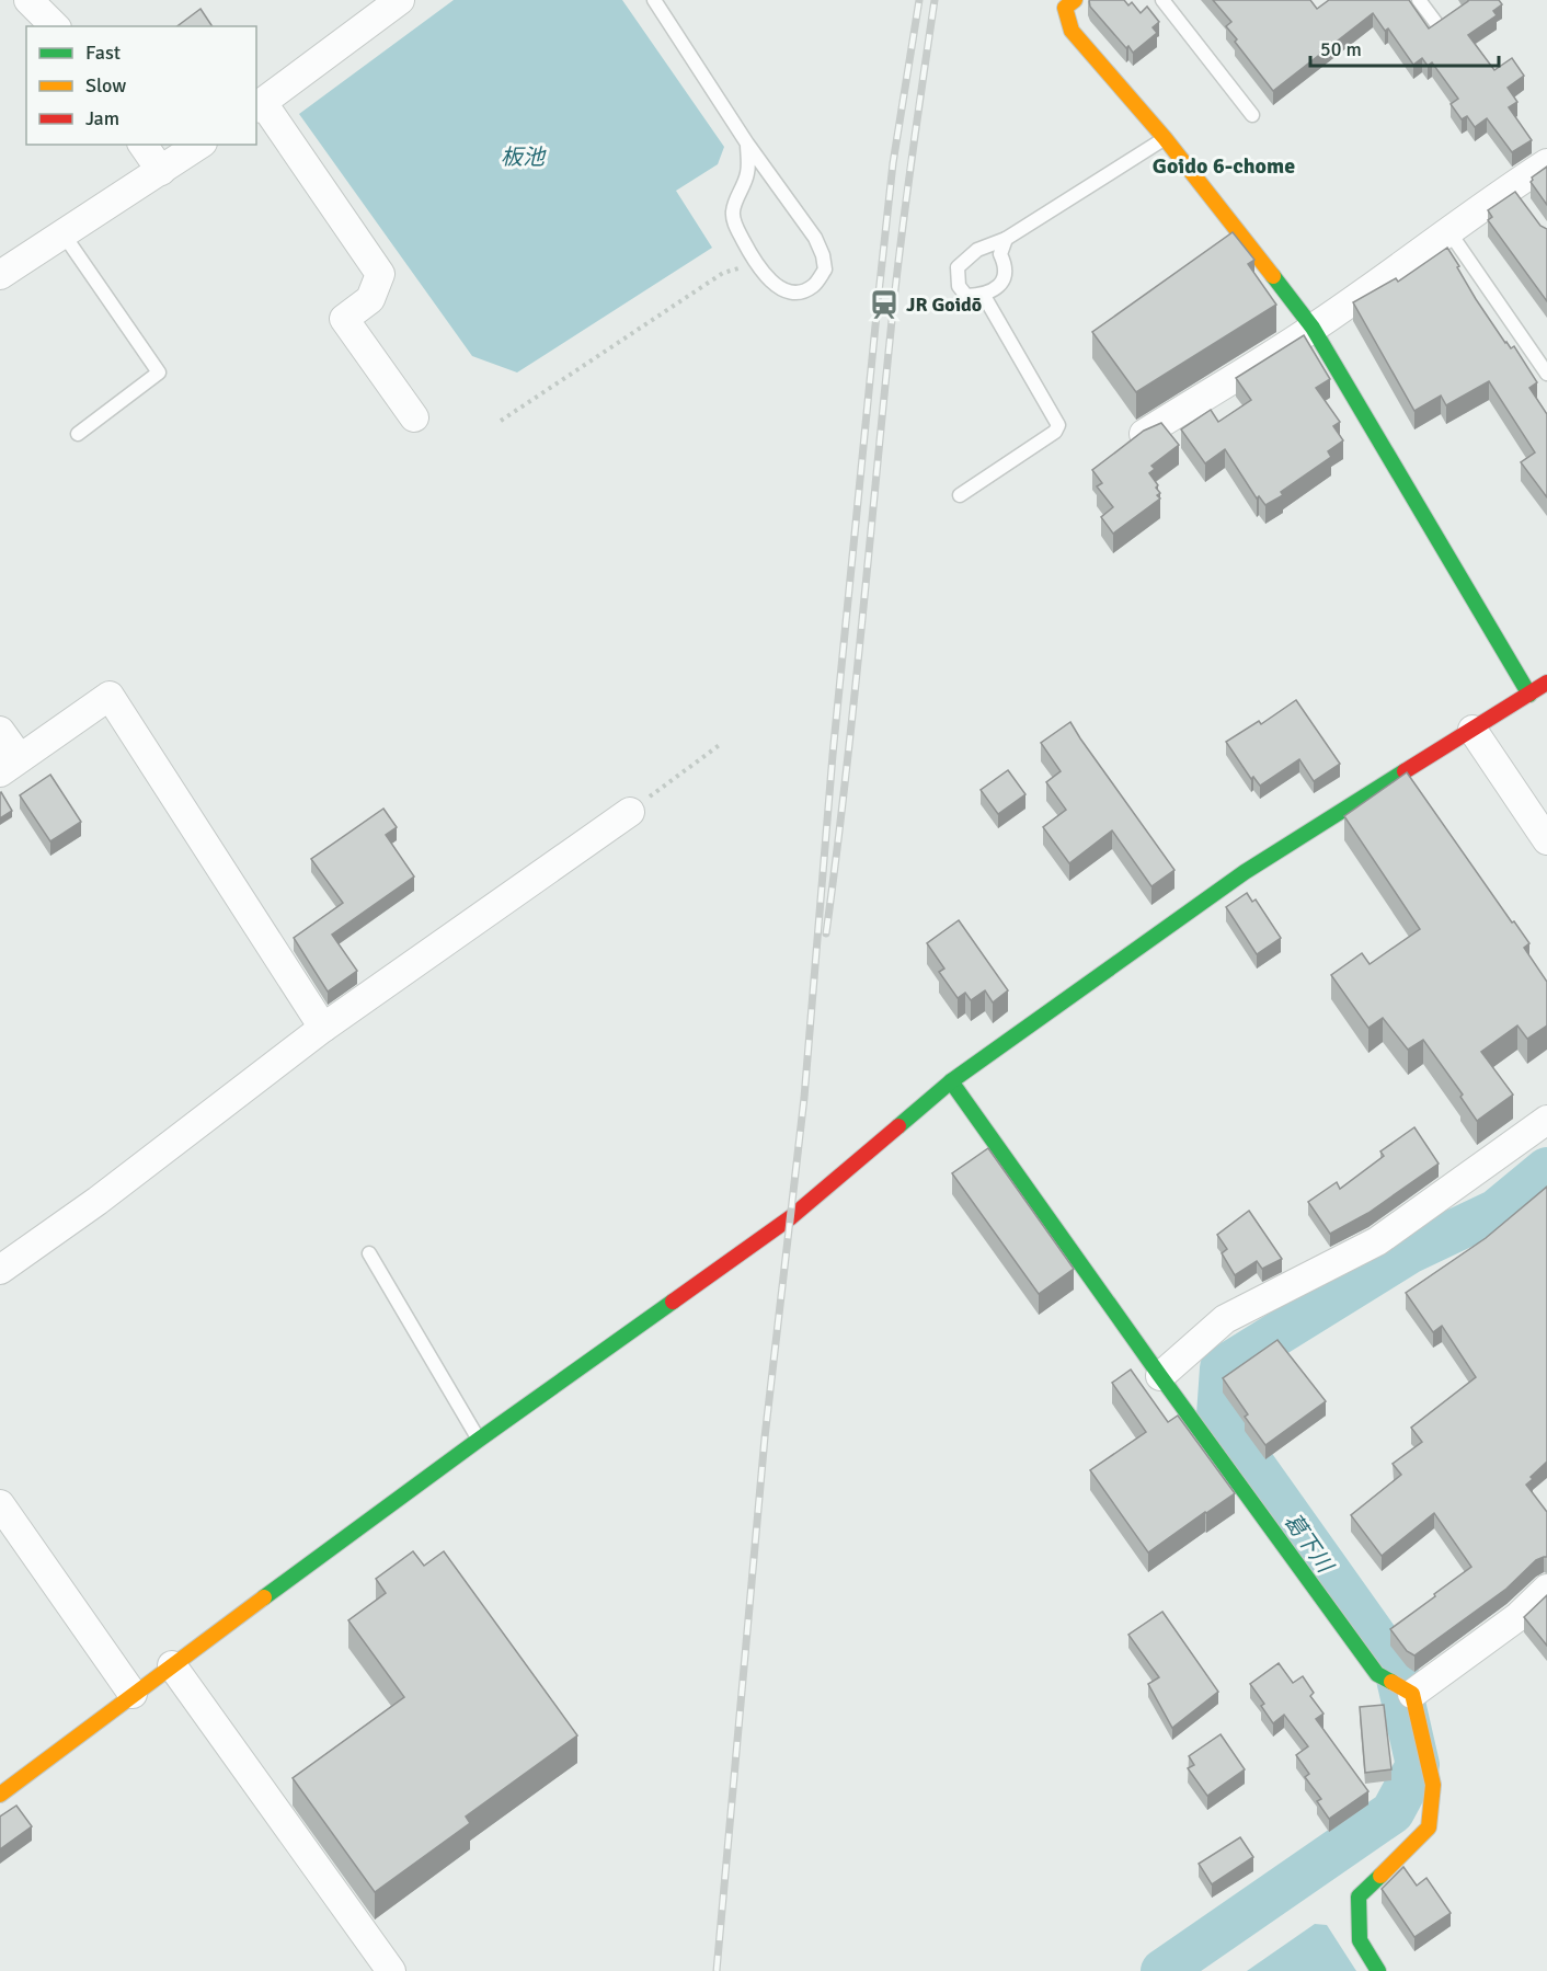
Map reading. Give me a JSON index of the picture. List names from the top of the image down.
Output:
{
  "districts": ["Goido 6-chome"],
  "water": ["板池", "葛下川"],
  "places": {
    "station": ["JR Goidō"]
  },
  "legend": ["Fast", "Slow", "Jam"],
  "scale_bar": "50 m"
}
